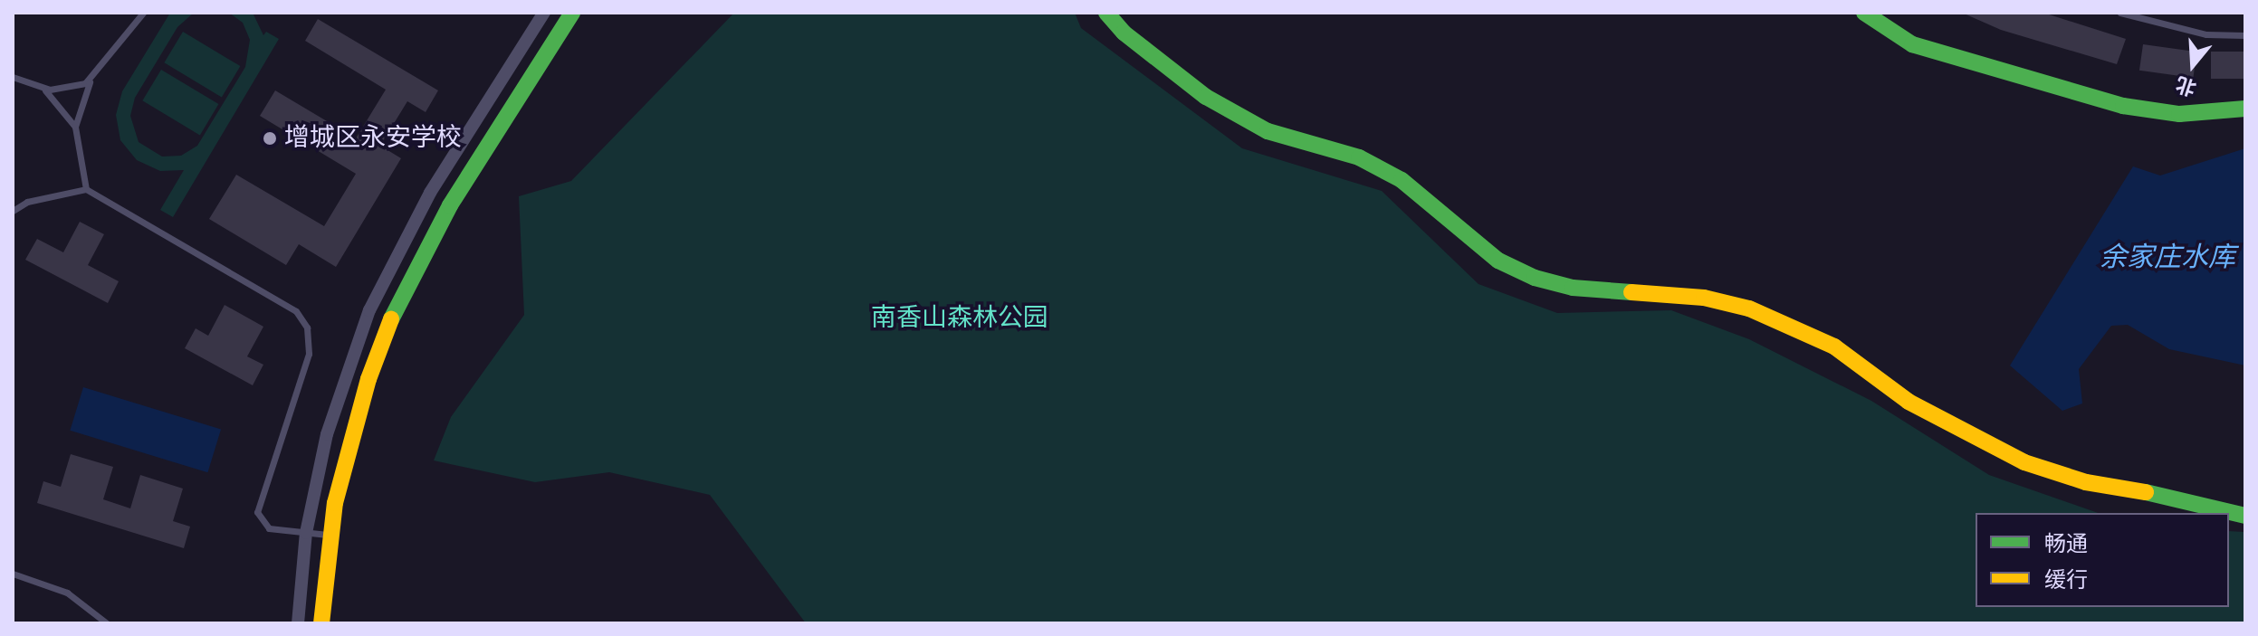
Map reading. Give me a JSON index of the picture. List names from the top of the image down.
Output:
{
  "water": ["余家庄水库"],
  "parks": ["南香山森林公园"],
  "places": ["增城区永安学校"],
  "legend": ["畅通", "缓行"],
  "north": "bottom"
}
